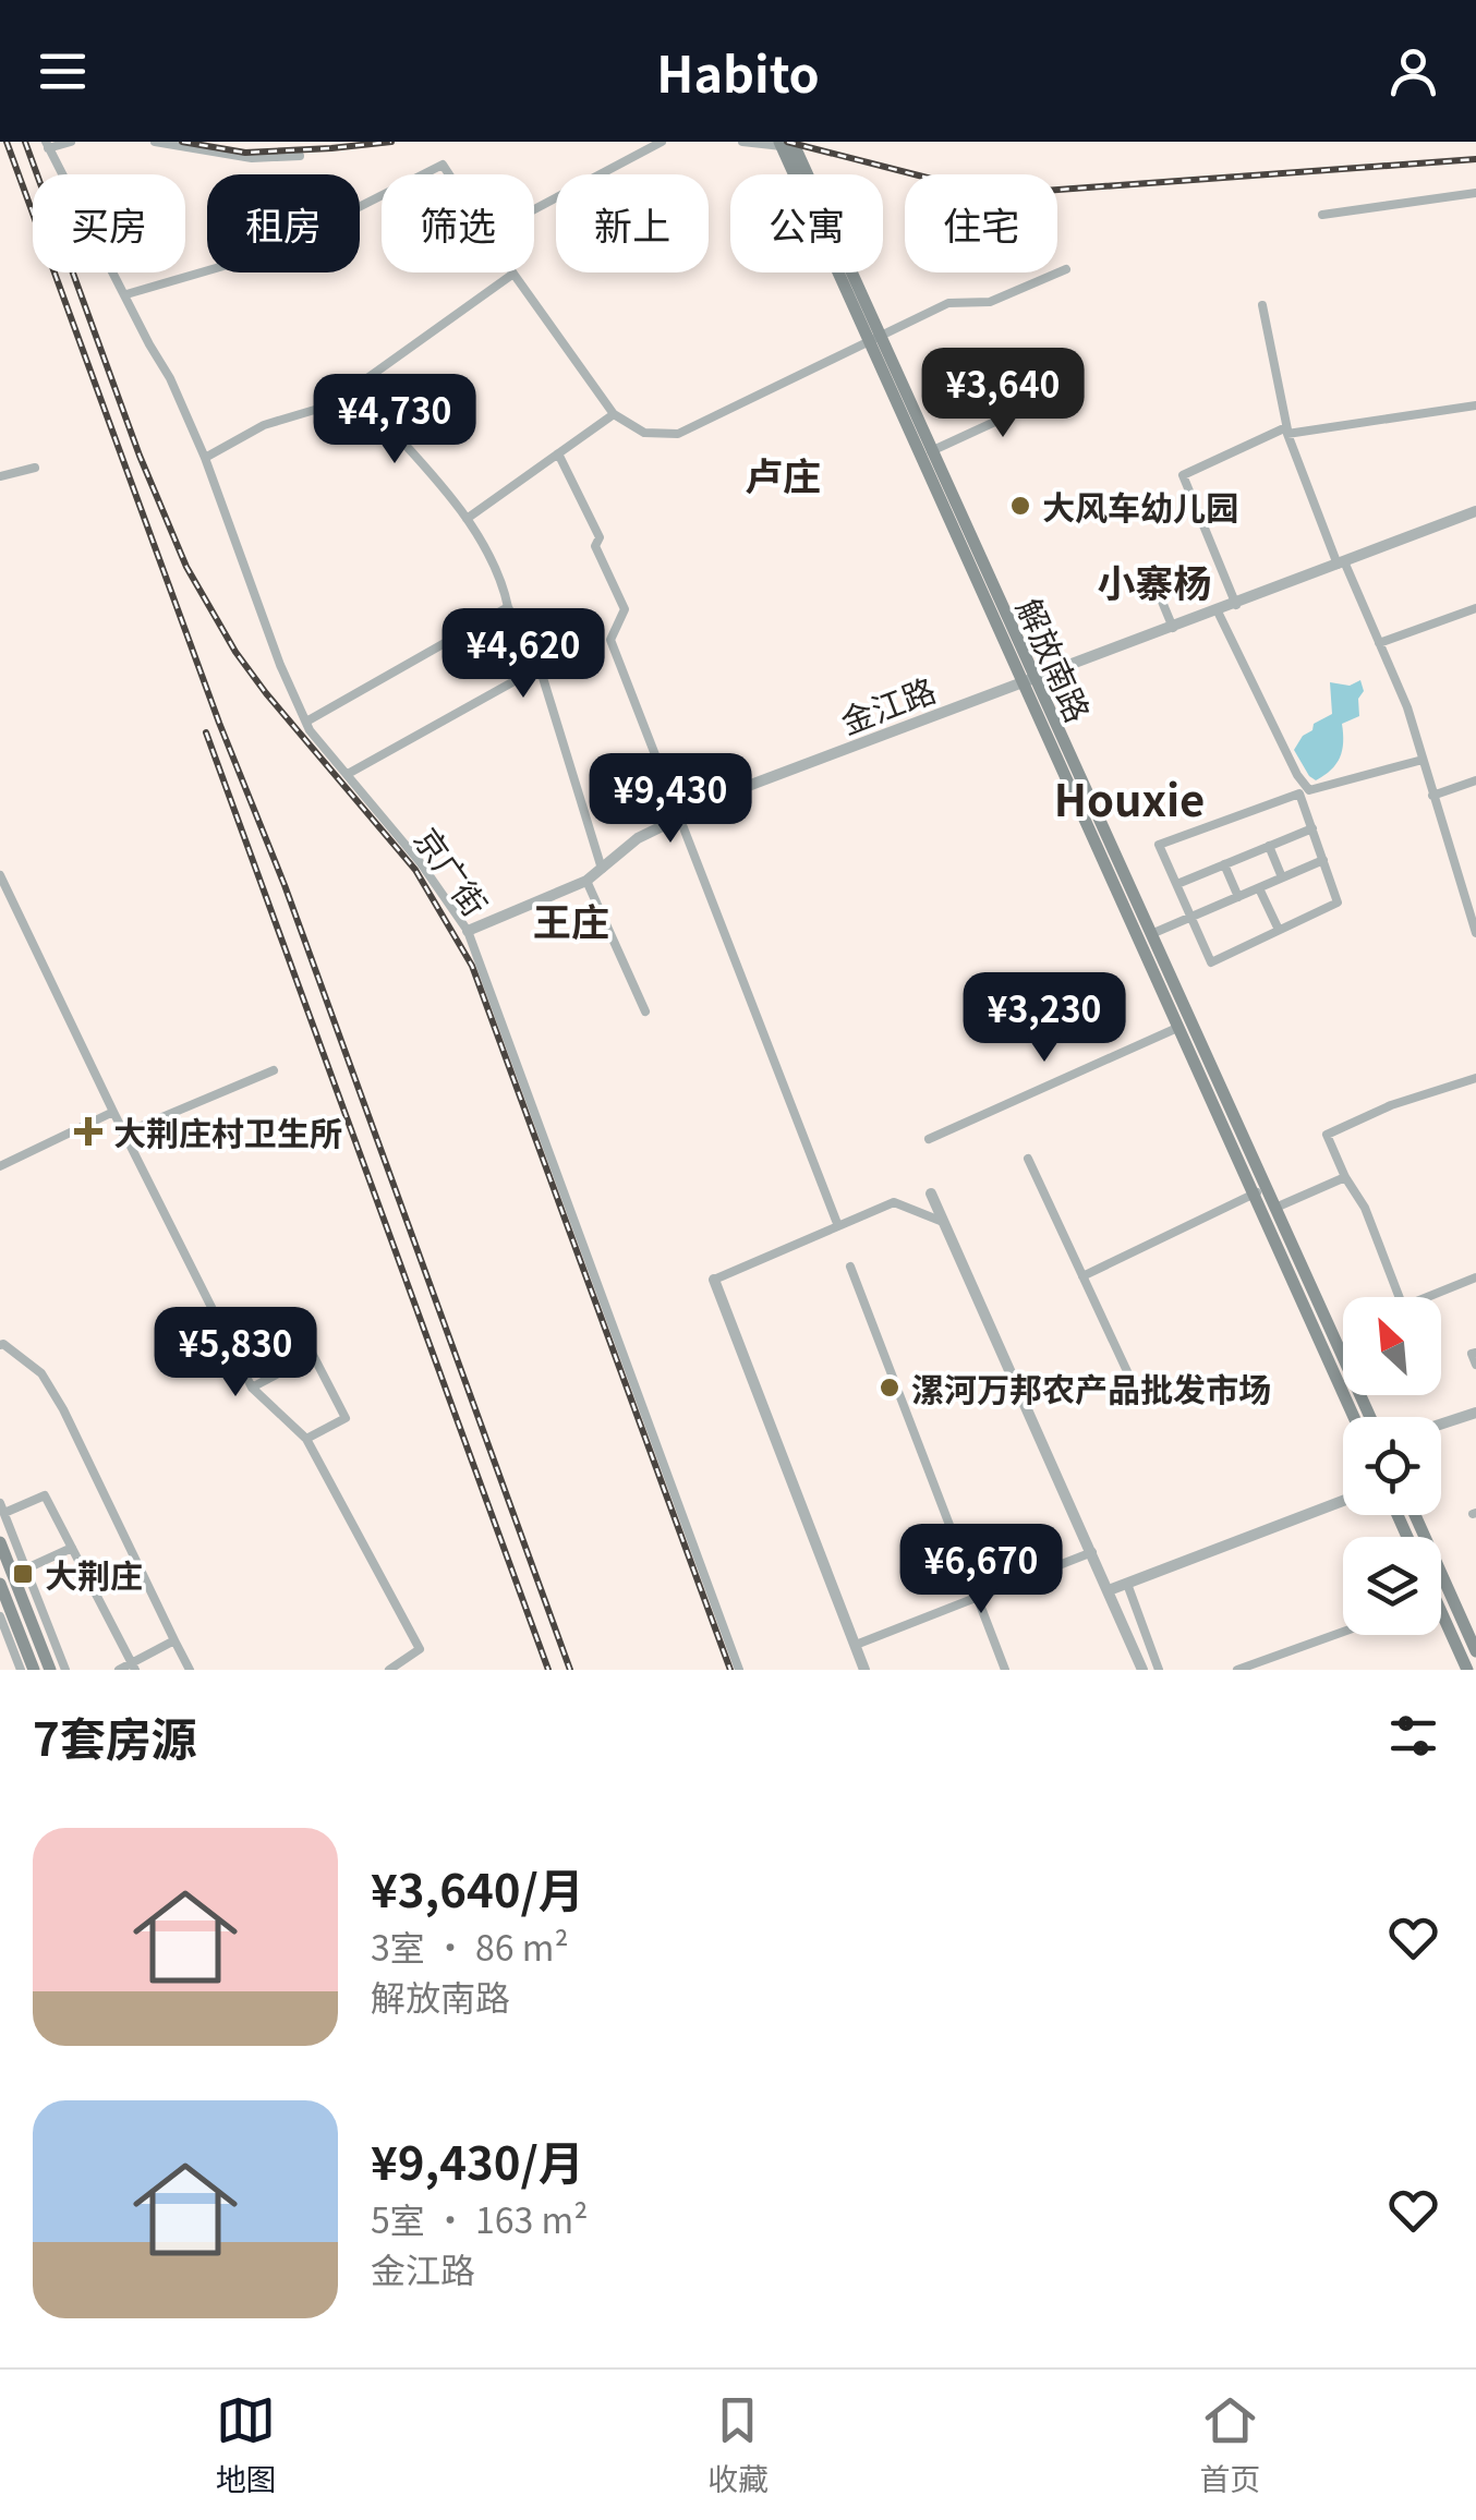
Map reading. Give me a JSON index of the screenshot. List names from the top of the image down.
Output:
{
  "streets": {
    "main road": ["解放南路"],
    "street": ["金江路", "京广街"]
  },
  "crossings": [
    ["解放南路", "金江路"],
    ["金江路", "京广街"]
  ],
  "districts": [
    "卢庄",
    "小寨杨",
    "Houxie",
    "王庄"
  ],
  "places": {
    "other": ["大风车幼儿园", "漯河万邦农产品批发市场"],
    "health": ["大荆庄村卫生所"],
    "transit": ["大荆庄"]
  },
  "north": "top left",
  "page": {
    "header": "Habito",
    "chip": [
      "买房",
      "租房",
      "筛选",
      "新上",
      "公寓",
      "住宅"
    ],
    "price": [
      "¥3,640",
      "¥4,730",
      "¥4,620",
      "¥9,430",
      "¥3,230",
      "¥5,830",
      "¥6,670"
    ],
    "heading": "7套房源",
    "list": [
      {
        "name": "¥3,640/月",
        "note": "3室 · 86 m² · 解放南路"
      },
      {
        "name": "¥9,430/月",
        "note": "5室 · 163 m² · 金江路"
      }
    ],
    "tabs": ["地图", "收藏", "首页"]
  }
}
